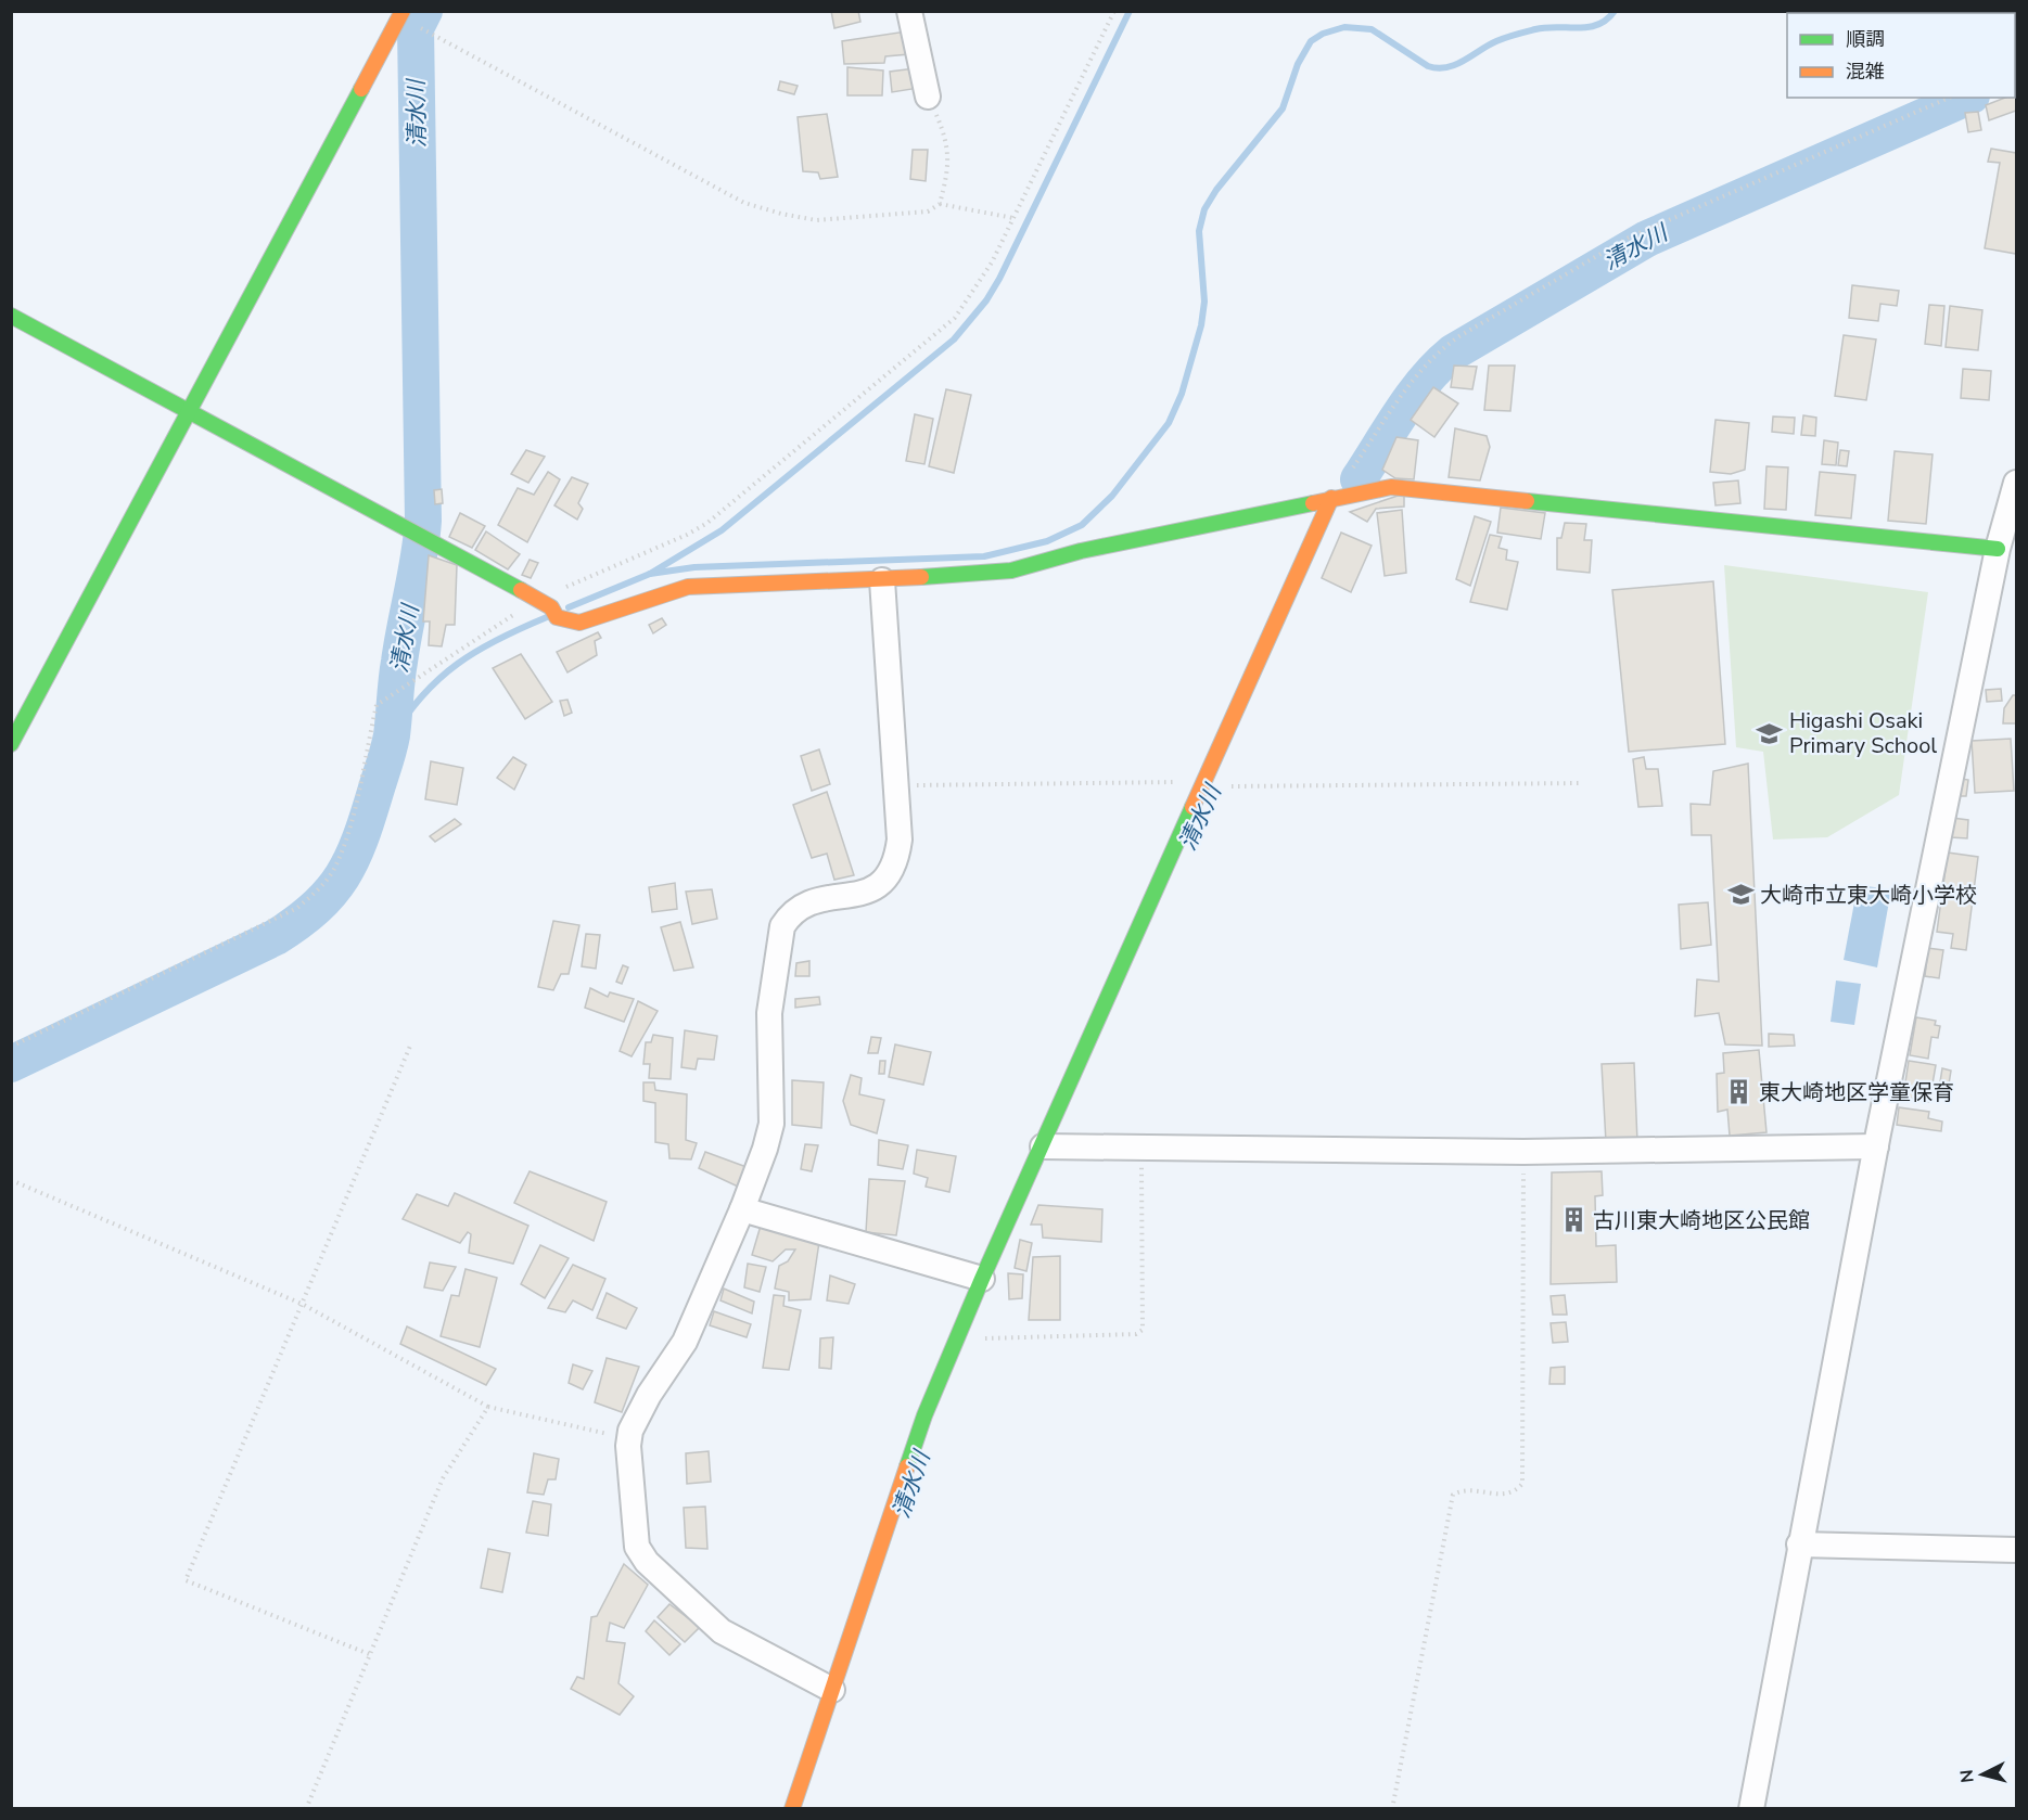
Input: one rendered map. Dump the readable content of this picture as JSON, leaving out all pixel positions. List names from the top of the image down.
{
  "water": ["清水川"],
  "places": {
    "school or university": ["Higashi Osaki Primary School", "大崎市立東大崎小学校"],
    "building": ["東大崎地区学童保育", "古川東大崎地区公民館"]
  },
  "legend": ["順調", "混雑"],
  "north": "left"
}
